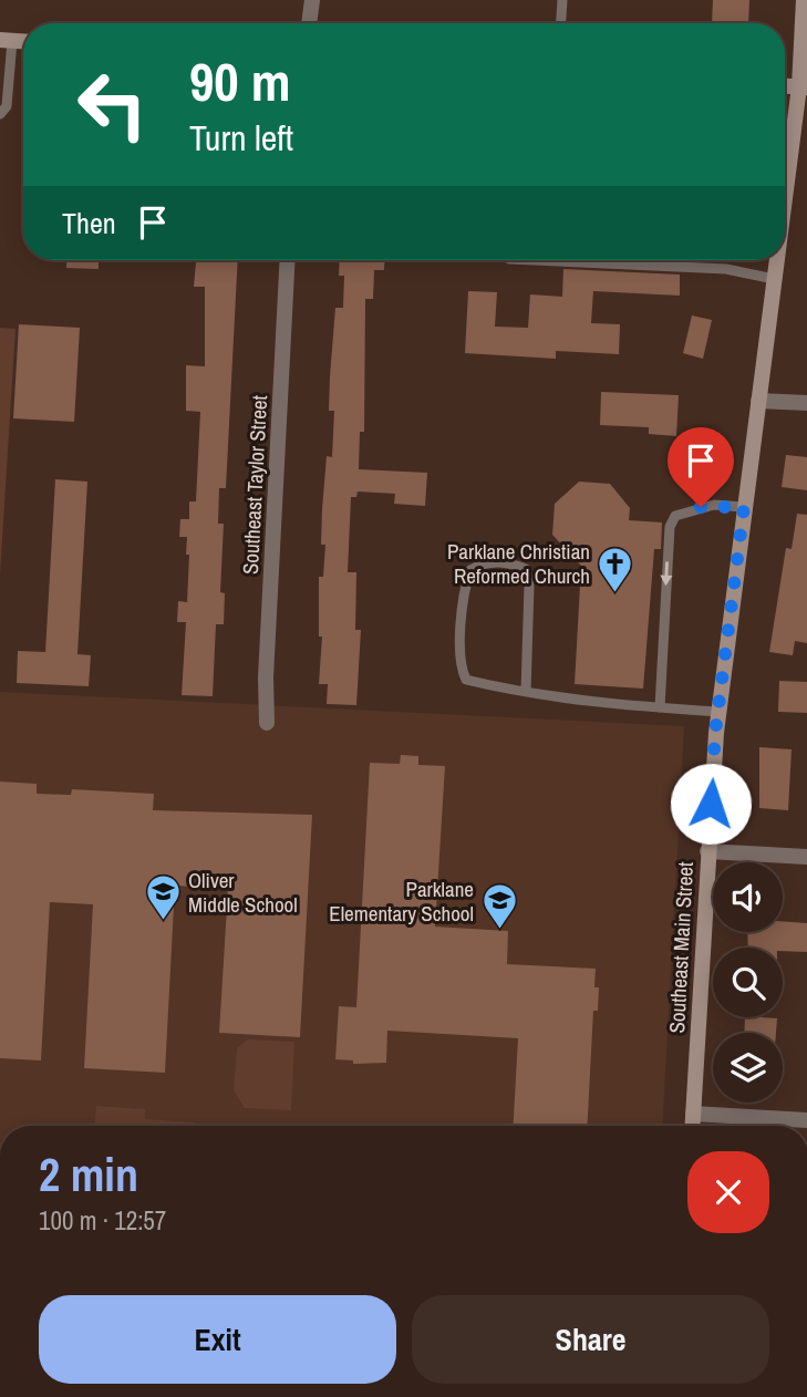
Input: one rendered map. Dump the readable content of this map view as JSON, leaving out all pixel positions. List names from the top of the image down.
{
  "streets": {
    "street": ["Southeast Taylor Street", "Southeast Main Street"]
  },
  "places": {
    "church": ["Parklane Christian Reformed Church"],
    "school or university": ["Oliver Middle School", "Parklane Elementary School"]
  },
  "page": {
    "turn": ["90 m", "Turn left"],
    "then": "Then",
    "heading": ["2 min", "100 m · 12:57"],
    "buttons": ["Exit", "Share"]
  }
}
